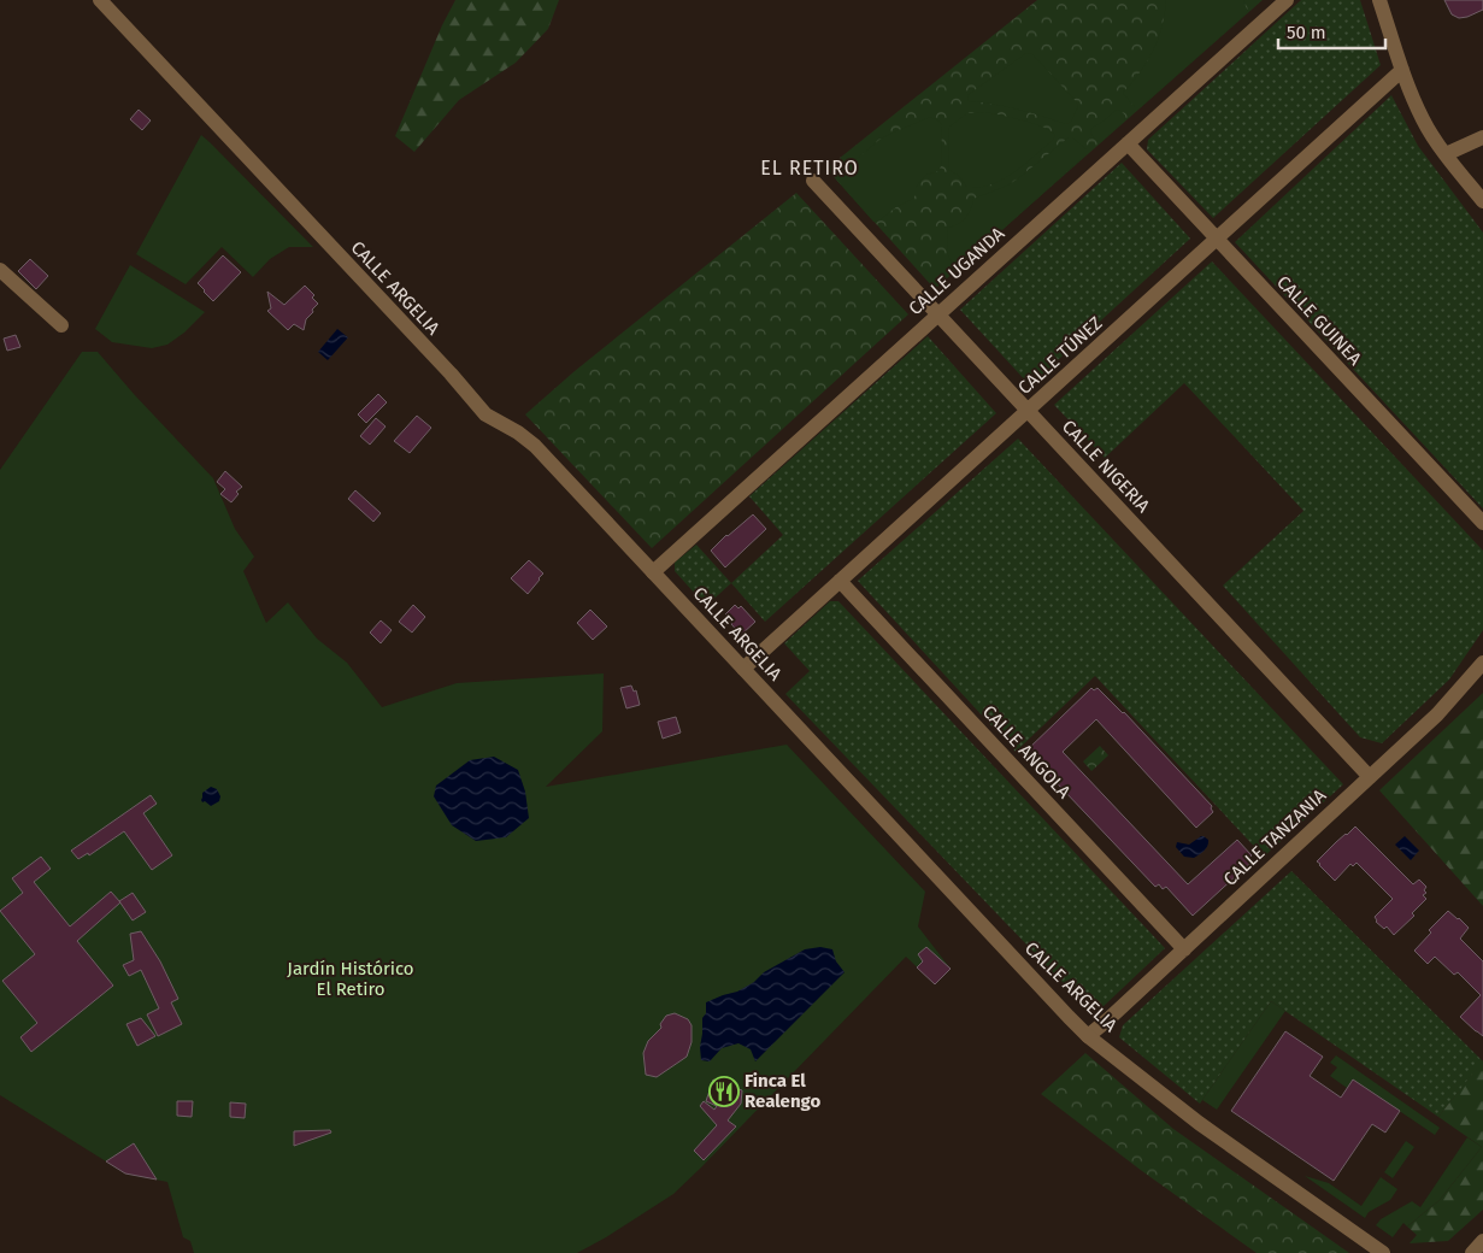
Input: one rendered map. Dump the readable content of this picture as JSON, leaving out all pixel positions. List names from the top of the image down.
{
  "streets": {
    "street": [
      "CALLE UGANDA",
      "CALLE ARGELIA",
      "CALLE GUINEA",
      "CALLE TÚNEZ",
      "CALLE NIGERIA",
      "CALLE ANGOLA",
      "CALLE TANZANIA"
    ]
  },
  "crossings": [
    ["CALLE UGANDA", "CALLE ARGELIA"],
    ["CALLE UGANDA", "CALLE GUINEA"],
    ["CALLE UGANDA", "CALLE NIGERIA"],
    ["CALLE ARGELIA", "CALLE TÚNEZ"],
    ["CALLE ARGELIA", "CALLE TANZANIA"],
    ["CALLE GUINEA", "CALLE TÚNEZ"],
    ["CALLE TÚNEZ", "CALLE NIGERIA"],
    ["CALLE TÚNEZ", "CALLE ANGOLA"],
    ["CALLE NIGERIA", "CALLE TANZANIA"],
    ["CALLE ANGOLA", "CALLE TANZANIA"]
  ],
  "districts": ["EL RETIRO"],
  "parks": ["Jardín Histórico El Retiro"],
  "places": {
    "restaurant": ["Finca El Realengo"]
  },
  "scale_bar": "50 m"
}
